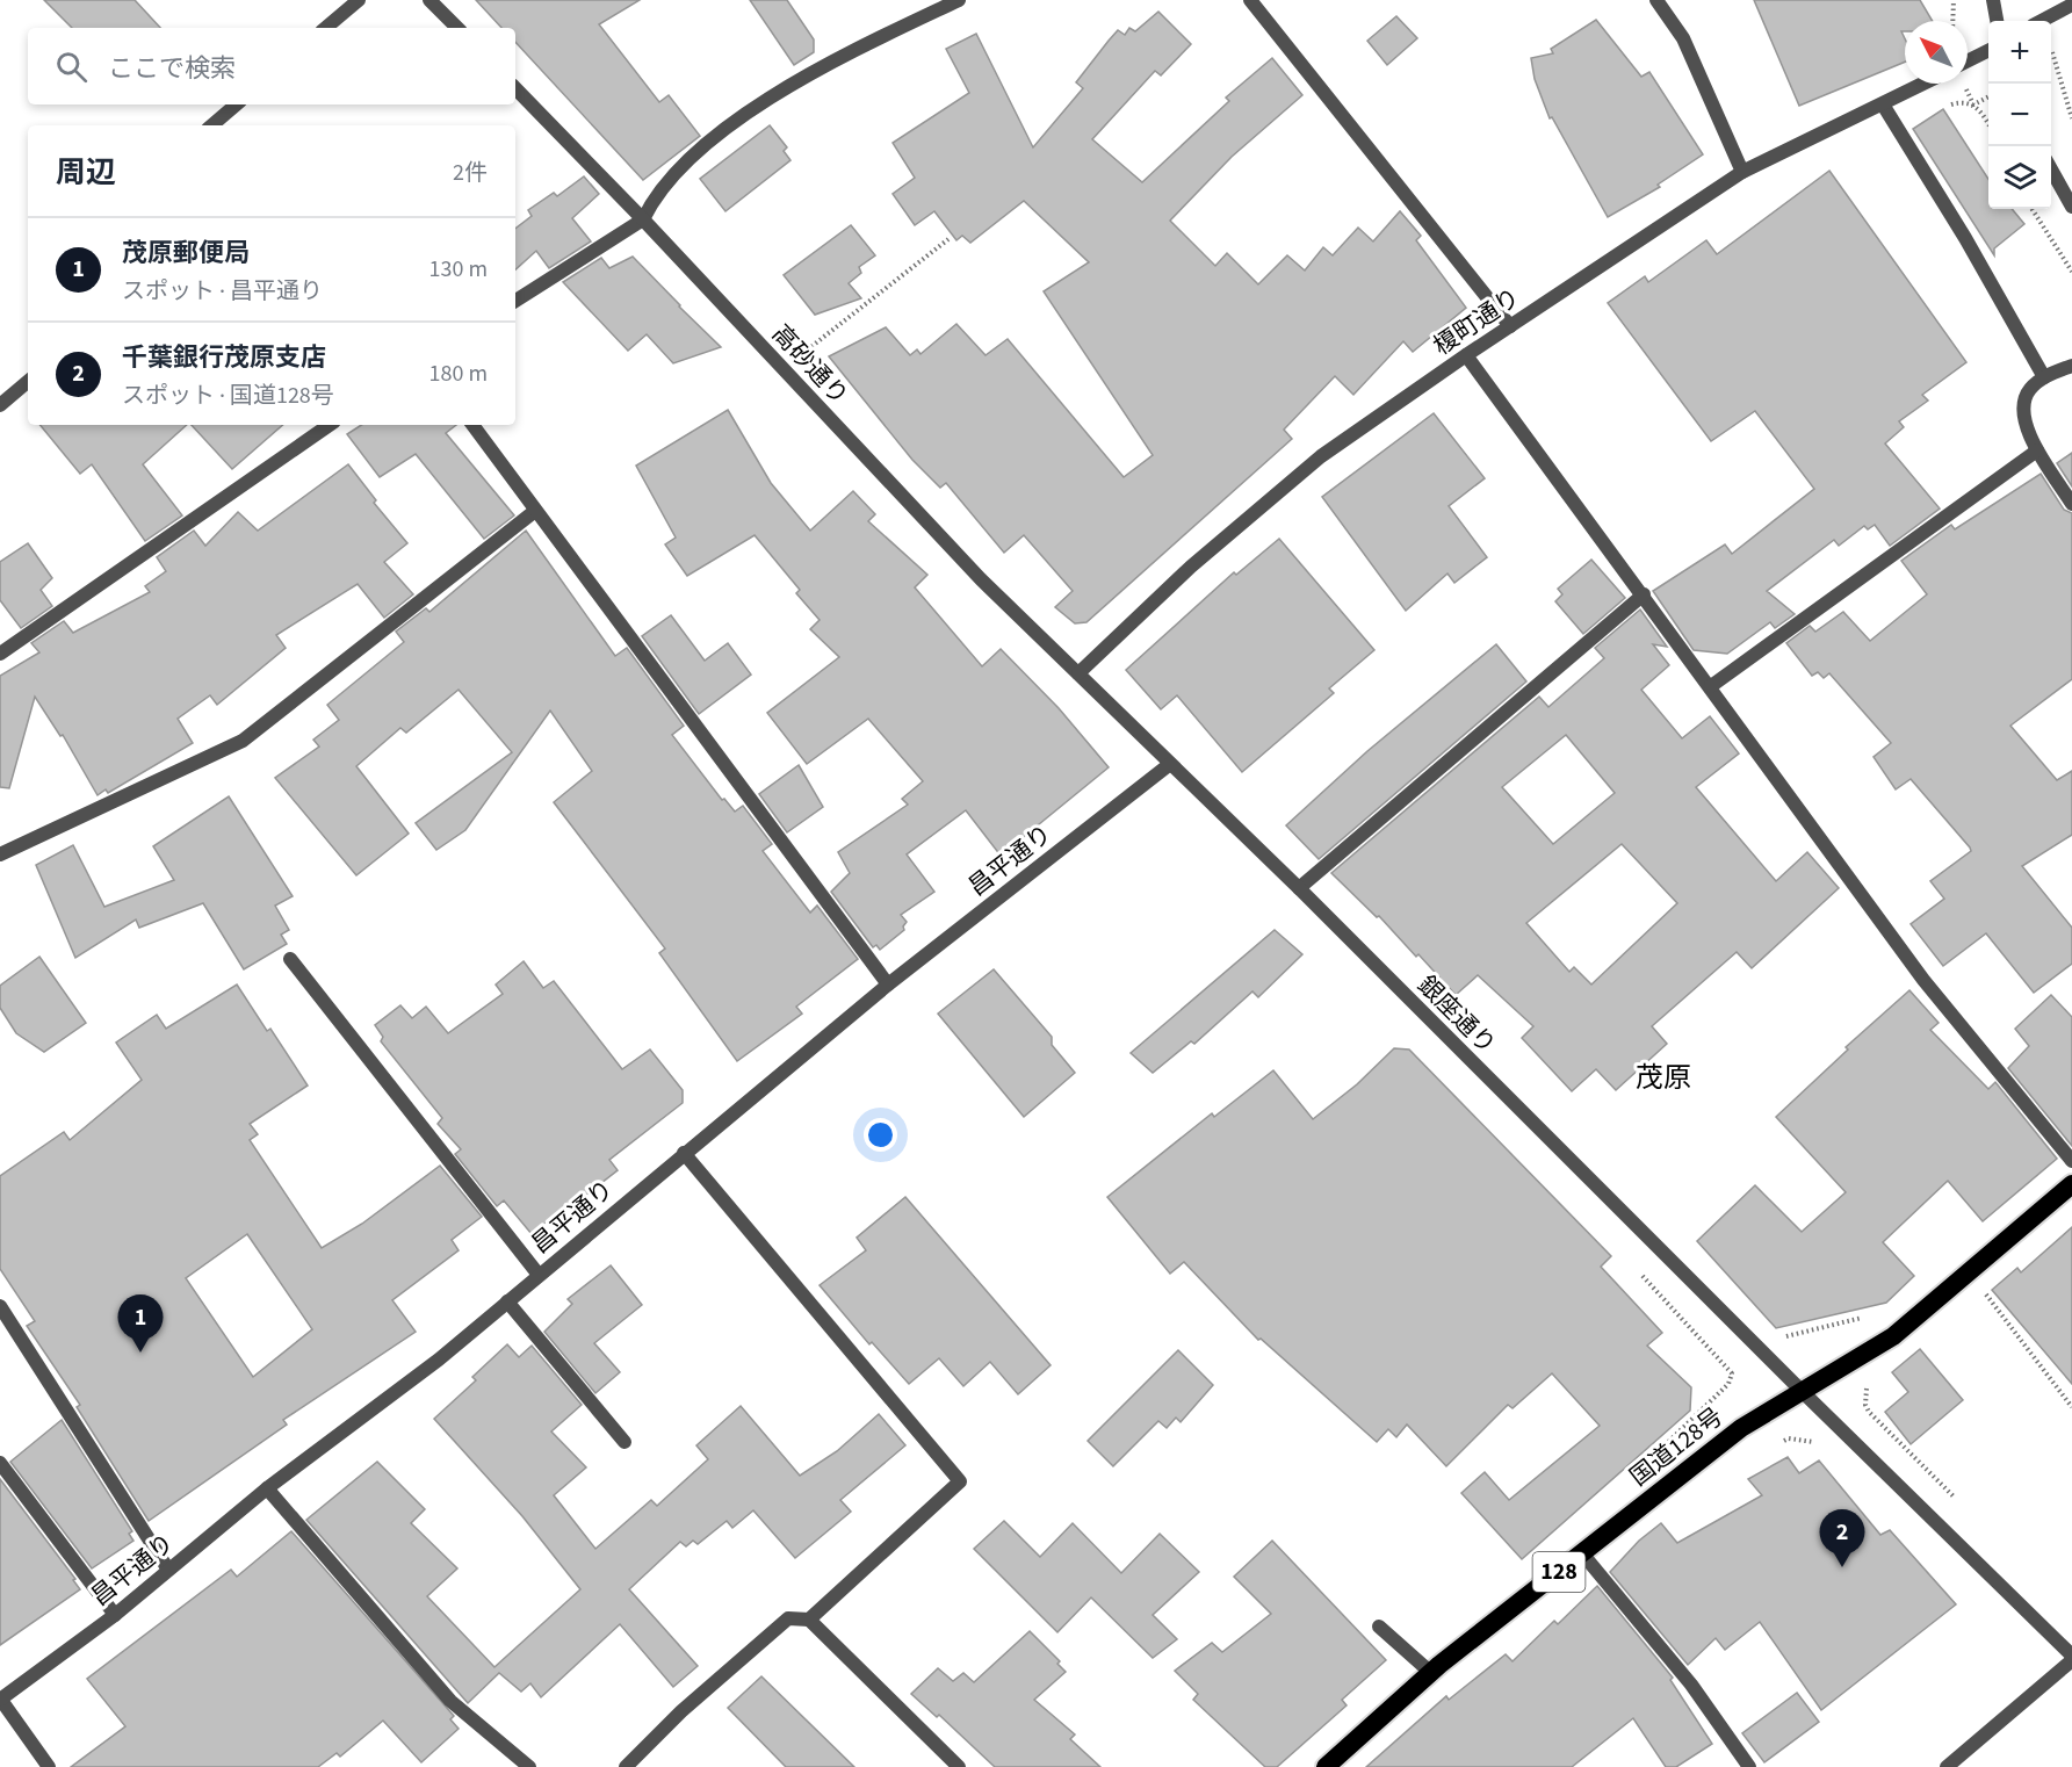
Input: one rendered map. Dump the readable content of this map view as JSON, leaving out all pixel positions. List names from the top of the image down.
{
  "streets": {
    "highway": ["国道128号", "128"],
    "street": [
      "榎町通り",
      "高砂通り",
      "昌平通り",
      "銀座通り"
    ]
  },
  "crossings": [
    ["榎町通り", "高砂通り"],
    ["榎町通り", "銀座通り"],
    ["高砂通り", "銀座通り"],
    ["昌平通り", "銀座通り"],
    ["銀座通り", "国道128号"]
  ],
  "districts": ["茂原"],
  "north": "top left",
  "page": {
    "map_buttons": ["+", "−"],
    "search": "ここで検索",
    "heading": ["周辺", "2件"],
    "list": [
      {
        "mark": "1",
        "name": "茂原郵便局",
        "note": "スポット · 昌平通り",
        "value": "130 m"
      },
      {
        "mark": "2",
        "name": "千葉銀行茂原支店",
        "note": "スポット · 国道128号",
        "value": "180 m"
      }
    ],
    "pins": ["1", "2"]
  }
}
